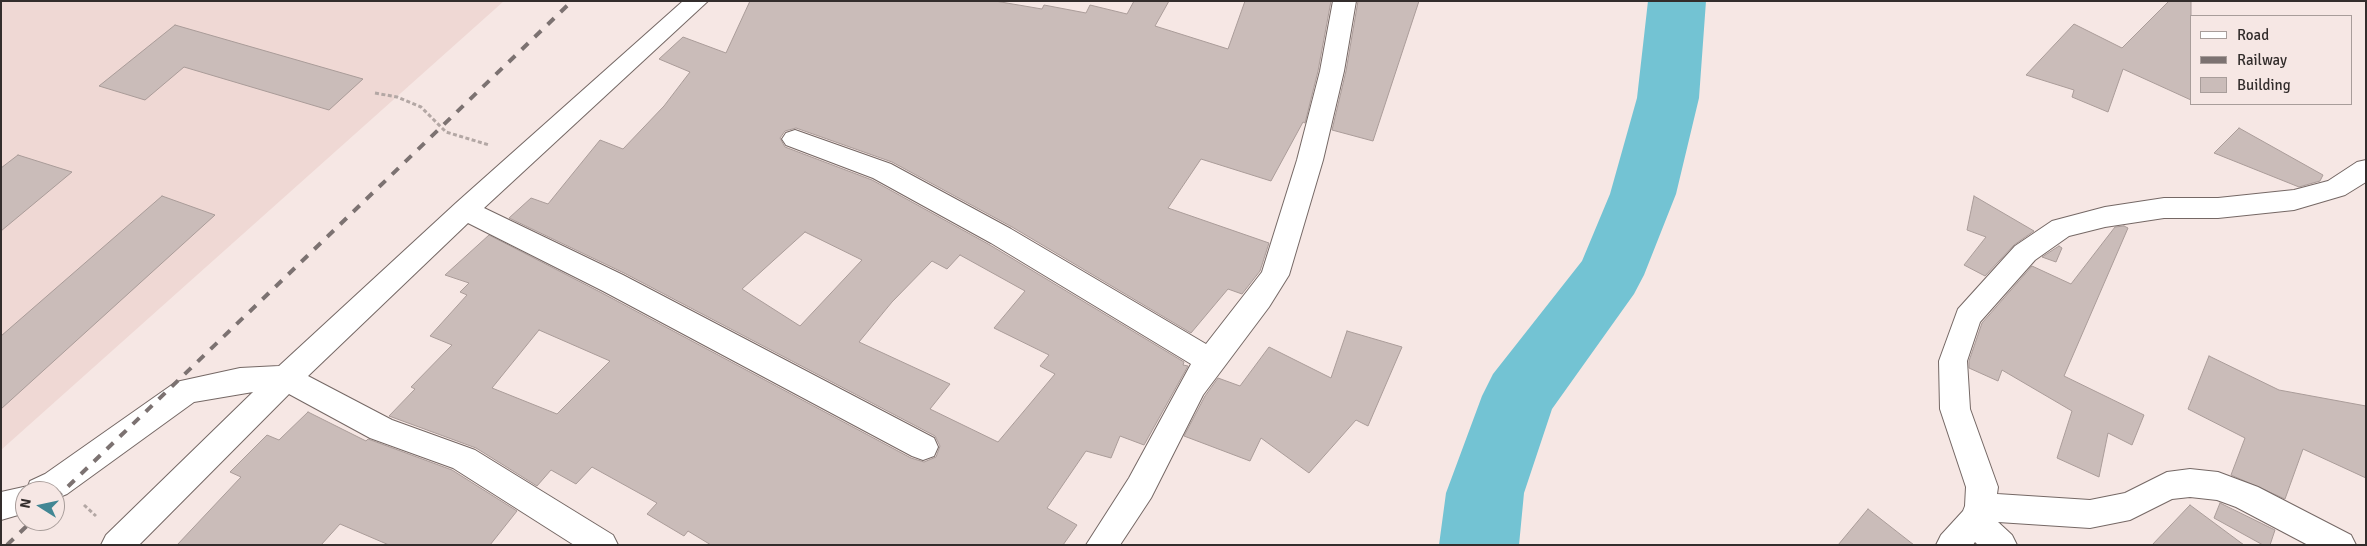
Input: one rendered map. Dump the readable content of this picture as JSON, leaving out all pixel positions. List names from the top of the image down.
{
  "legend": ["Road", "Railway", "Building"],
  "north": "left"
}
